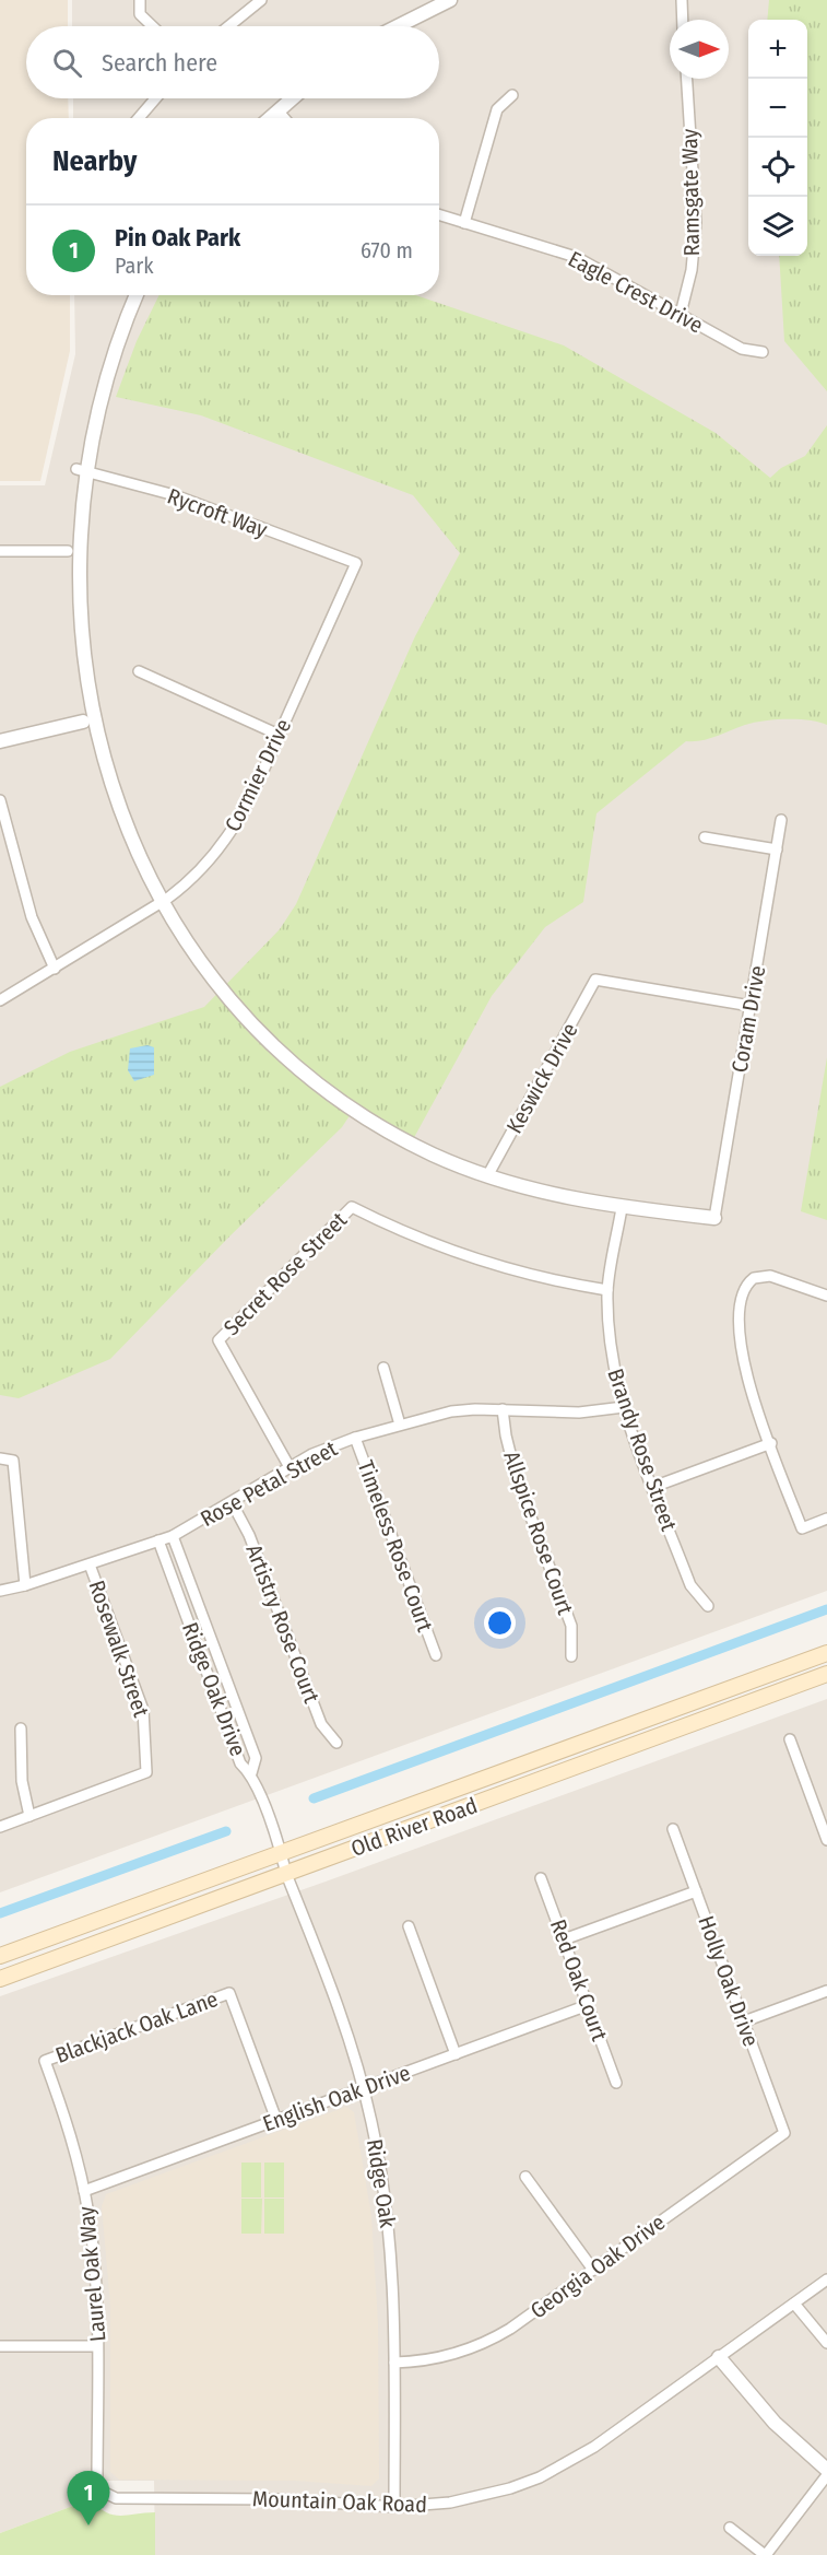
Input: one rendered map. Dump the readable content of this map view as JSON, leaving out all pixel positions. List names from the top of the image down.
{
  "streets": {
    "main road": ["Old River Road"],
    "street": [
      "Ramsgate Way",
      "Eagle Crest Drive",
      "Rycroft Way",
      "Cormier Drive",
      "Coram Drive",
      "Keswick Drive",
      "Secret Rose Street",
      "Brandy Rose Street",
      "Rose Petal Street",
      "Allspice Rose Court",
      "Timeless Rose Court",
      "Artistry Rose Court",
      "Rosewalk Street",
      "Ridge Oak Drive",
      "Red Oak Court",
      "Holly Oak Drive",
      "Blackjack Oak Lane",
      "English Oak Drive",
      "Ridge Oak",
      "Georgia Oak Drive",
      "Laurel Oak Way",
      "Mountain Oak Road"
    ]
  },
  "crossings": [
    ["Ramsgate Way", "Eagle Crest Drive"],
    ["Rycroft Way", "Cormier Drive"],
    ["Coram Drive", "Keswick Drive"],
    ["Secret Rose Street", "Brandy Rose Street"],
    ["Secret Rose Street", "Rose Petal Street"],
    ["Brandy Rose Street", "Rose Petal Street"],
    ["Rose Petal Street", "Allspice Rose Court"],
    ["Rose Petal Street", "Timeless Rose Court"],
    ["Rose Petal Street", "Artistry Rose Court"],
    ["Rose Petal Street", "Rosewalk Street"],
    ["Rose Petal Street", "Ridge Oak Drive"],
    ["Ridge Oak Drive", "Old River Road"],
    ["Ridge Oak Drive", "Ridge Oak"],
    ["Old River Road", "Ridge Oak"],
    ["Red Oak Court", "English Oak Drive"],
    ["Holly Oak Drive", "Georgia Oak Drive"],
    ["Blackjack Oak Lane", "English Oak Drive"],
    ["Blackjack Oak Lane", "Laurel Oak Way"],
    ["English Oak Drive", "Ridge Oak"],
    ["English Oak Drive", "Laurel Oak Way"],
    ["Ridge Oak", "Georgia Oak Drive"],
    ["Ridge Oak", "Mountain Oak Road"],
    ["Laurel Oak Way", "Mountain Oak Road"]
  ],
  "north": "right",
  "page": {
    "map_buttons": ["+", "−"],
    "search": "Search here",
    "heading": "Nearby",
    "list": [
      {
        "mark": "1",
        "name": "Pin Oak Park",
        "note": "Park",
        "value": "670 m"
      }
    ],
    "pins": "1"
  }
}
